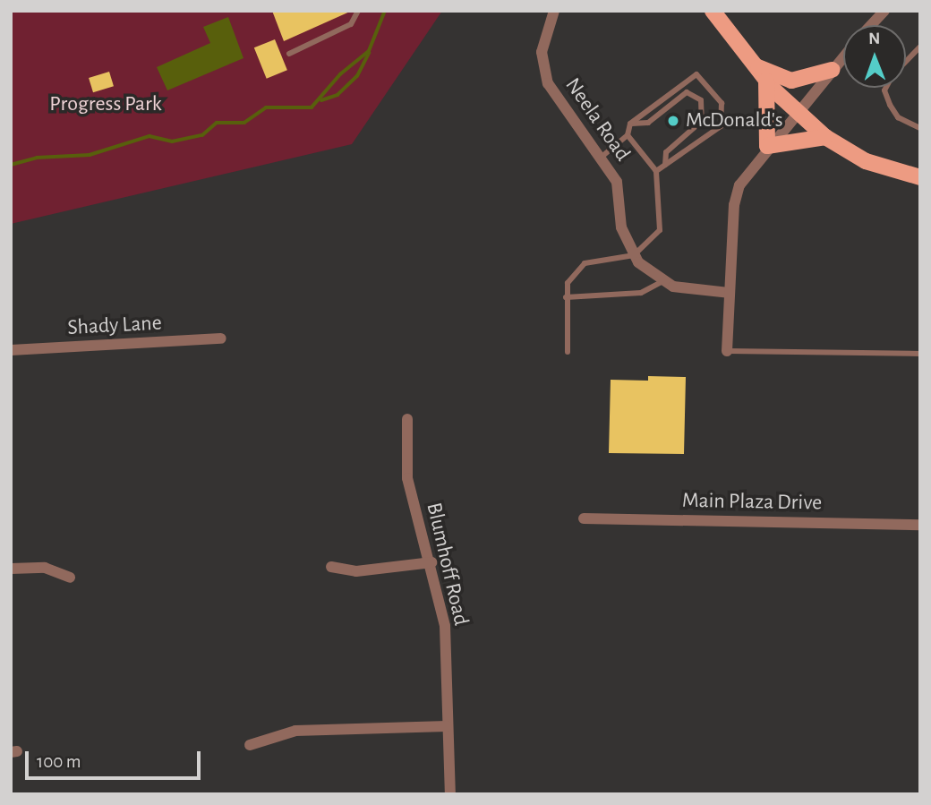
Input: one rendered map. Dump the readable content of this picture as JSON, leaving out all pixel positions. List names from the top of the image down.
{
  "streets": {
    "street": [
      "Neela Road",
      "Shady Lane",
      "Main Plaza Drive",
      "Blumhoff Road"
    ]
  },
  "parks": ["Progress Park"],
  "places": ["McDonald's"],
  "scale_bar": "100 m",
  "north": "top"
}
